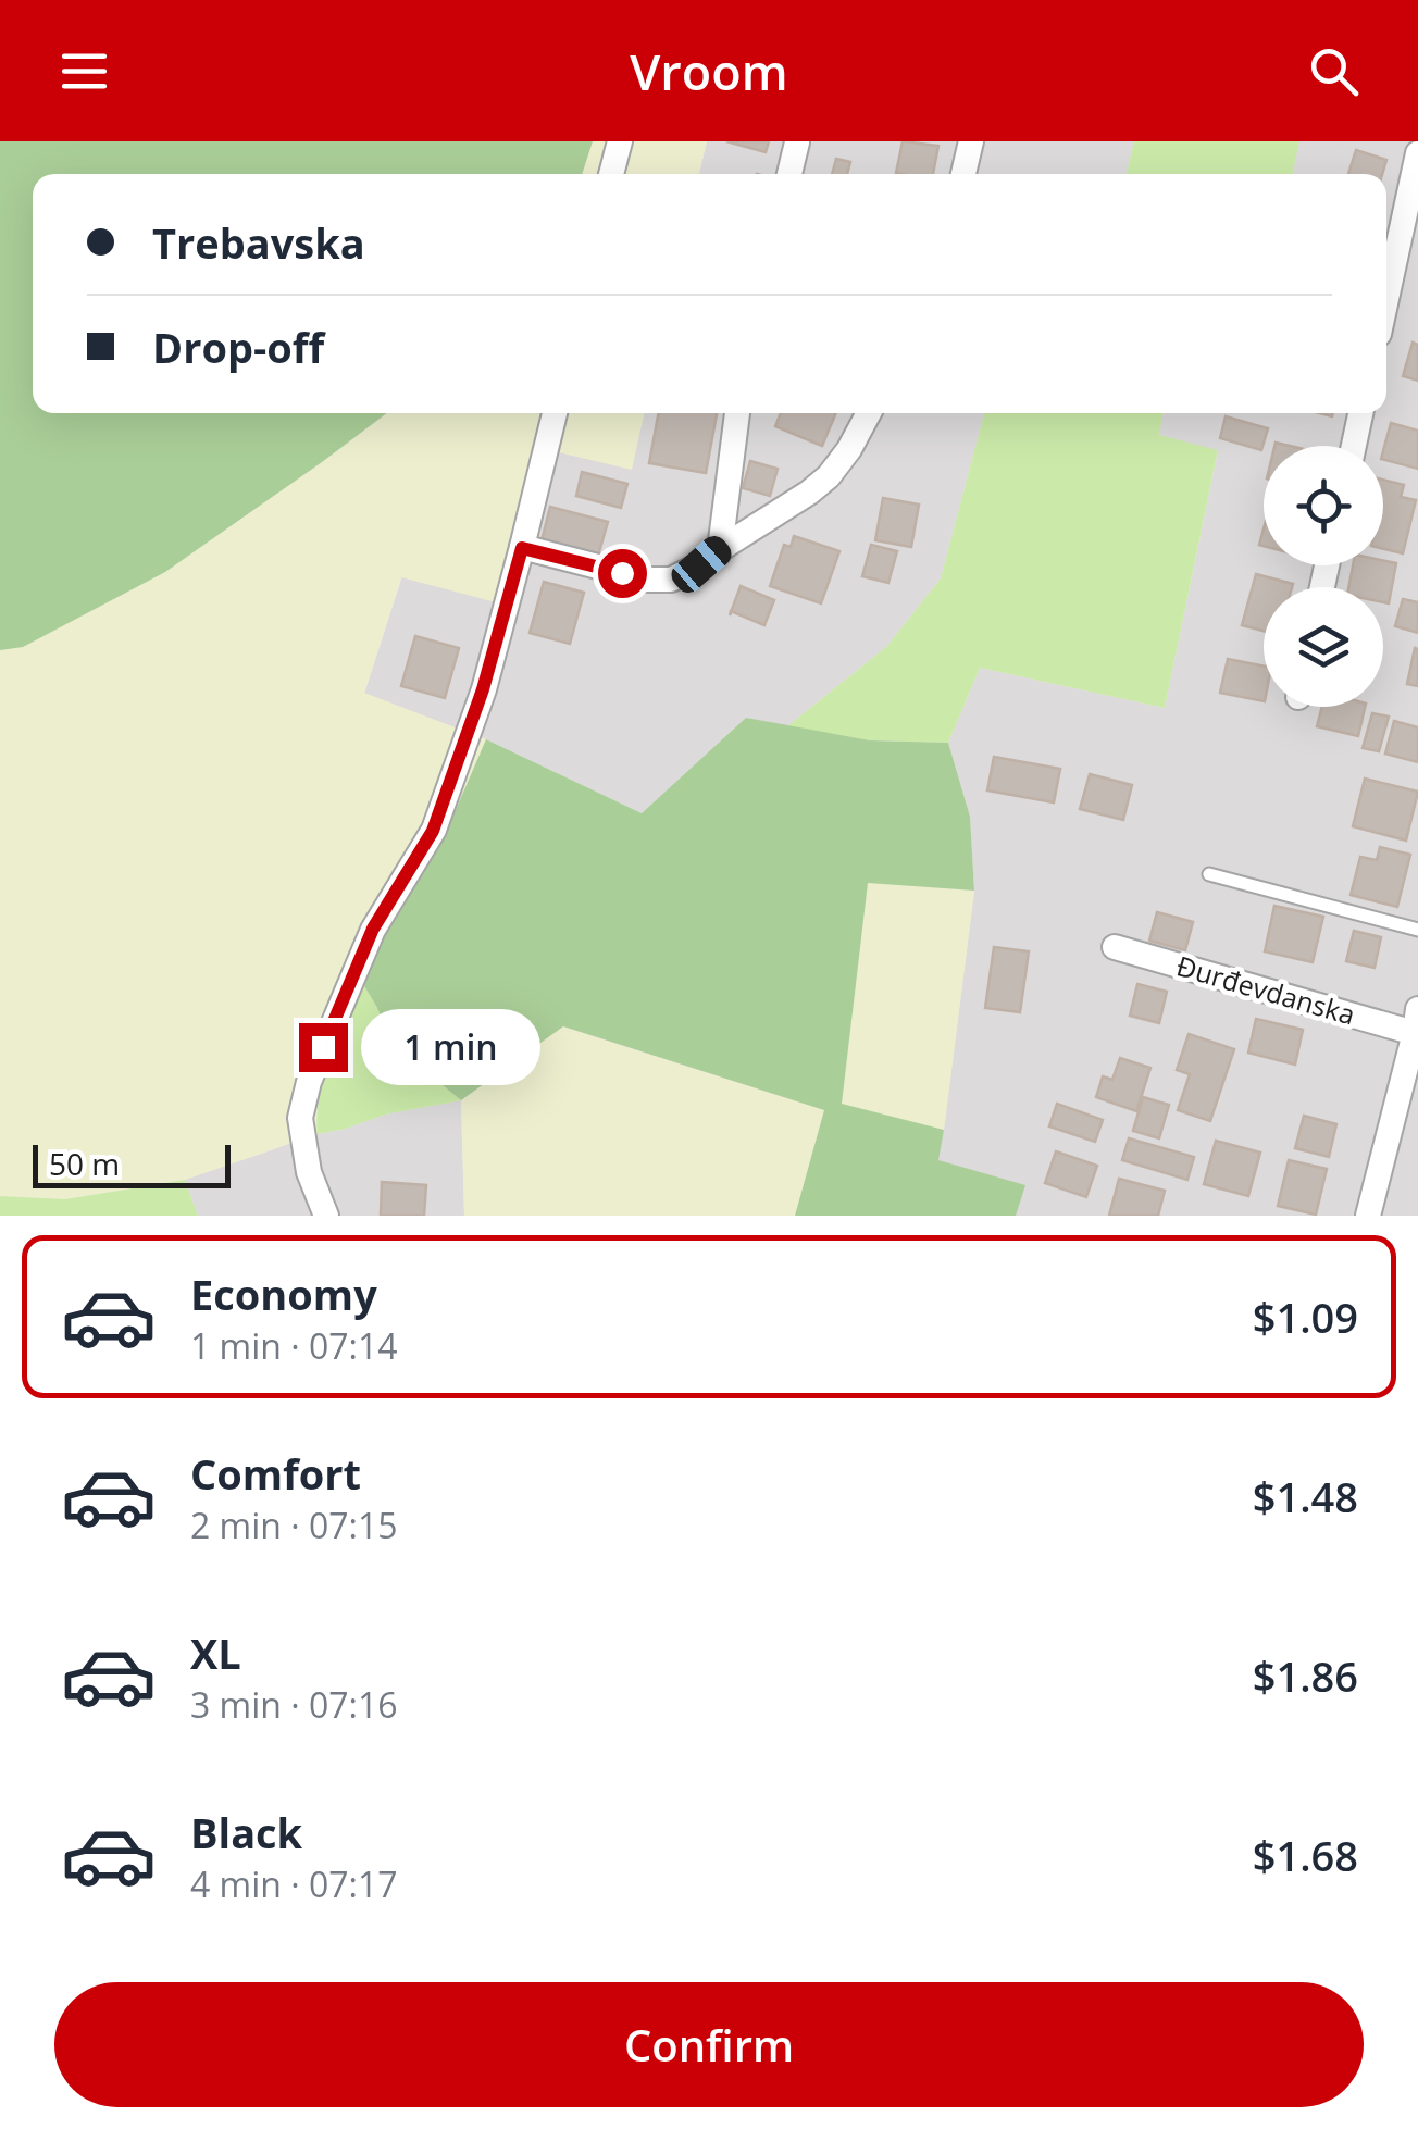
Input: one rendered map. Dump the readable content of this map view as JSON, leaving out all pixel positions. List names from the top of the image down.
{
  "streets": {
    "street": ["Đurđevdanska"]
  },
  "scale_bar": "50 m",
  "page": {
    "header": "Vroom",
    "banner": ["Trebavska", "Drop-off"],
    "bubble": "1 min",
    "scale": "50 m",
    "list": [
      {
        "name": "Economy",
        "note": "1 min · 07:14",
        "value": "$1.09"
      },
      {
        "name": "Comfort",
        "note": "2 min · 07:15",
        "value": "$1.48"
      },
      {
        "name": "XL",
        "note": "3 min · 07:16",
        "value": "$1.86"
      },
      {
        "name": "Black",
        "note": "4 min · 07:17",
        "value": "$1.68"
      }
    ],
    "buttons": "Confirm"
  }
}
